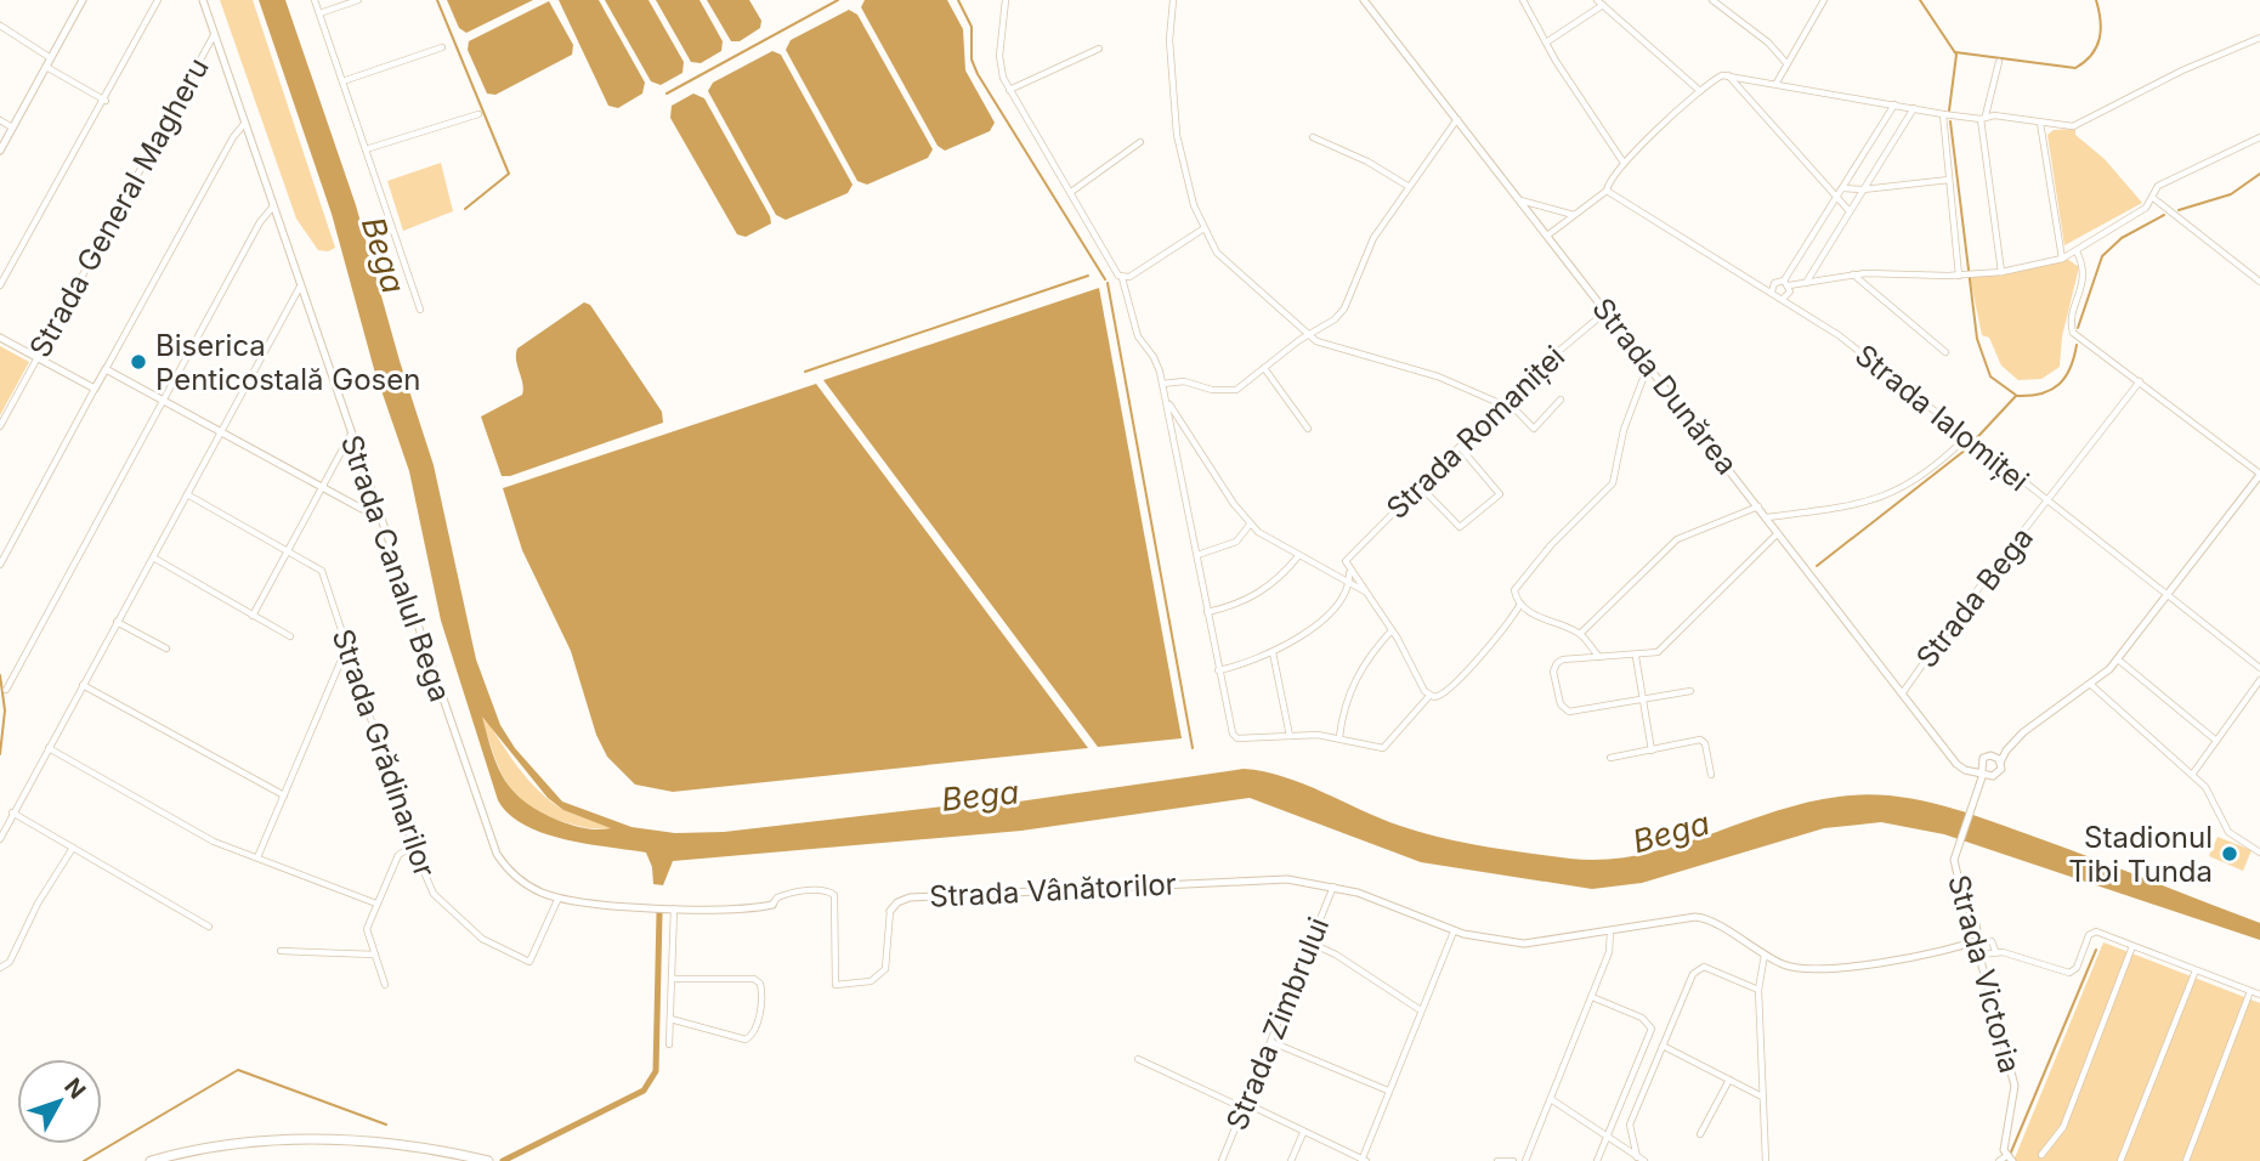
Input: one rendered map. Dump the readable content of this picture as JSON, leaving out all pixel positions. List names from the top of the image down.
{
  "streets": {
    "street": [
      "Strada General Magheru",
      "Strada Dunărea",
      "Strada Ialomiței",
      "Strada Romaniței",
      "Strada Canalul Bega",
      "Strada Bega",
      "Strada Grădinarilor",
      "Strada Vânătorilor",
      "Strada Victoria",
      "Strada Zimbrului"
    ]
  },
  "crossings": [
    ["Strada General Magheru", "Strada Canalul Bega"],
    ["Strada Dunărea", "Strada Romaniței"],
    ["Strada Dunărea", "Strada Bega"],
    ["Strada Dunărea", "Strada Victoria"],
    ["Strada Ialomiței", "Strada Bega"],
    ["Strada Canalul Bega", "Strada Grădinarilor"],
    ["Strada Canalul Bega", "Strada Vânătorilor"],
    ["Strada Vânătorilor", "Strada Victoria"],
    ["Strada Vânătorilor", "Strada Zimbrului"]
  ],
  "water": ["Bega"],
  "places": ["Biserica Penticostală Gosen", "Stadionul Tibi Tunda"],
  "north": "top right"
}
